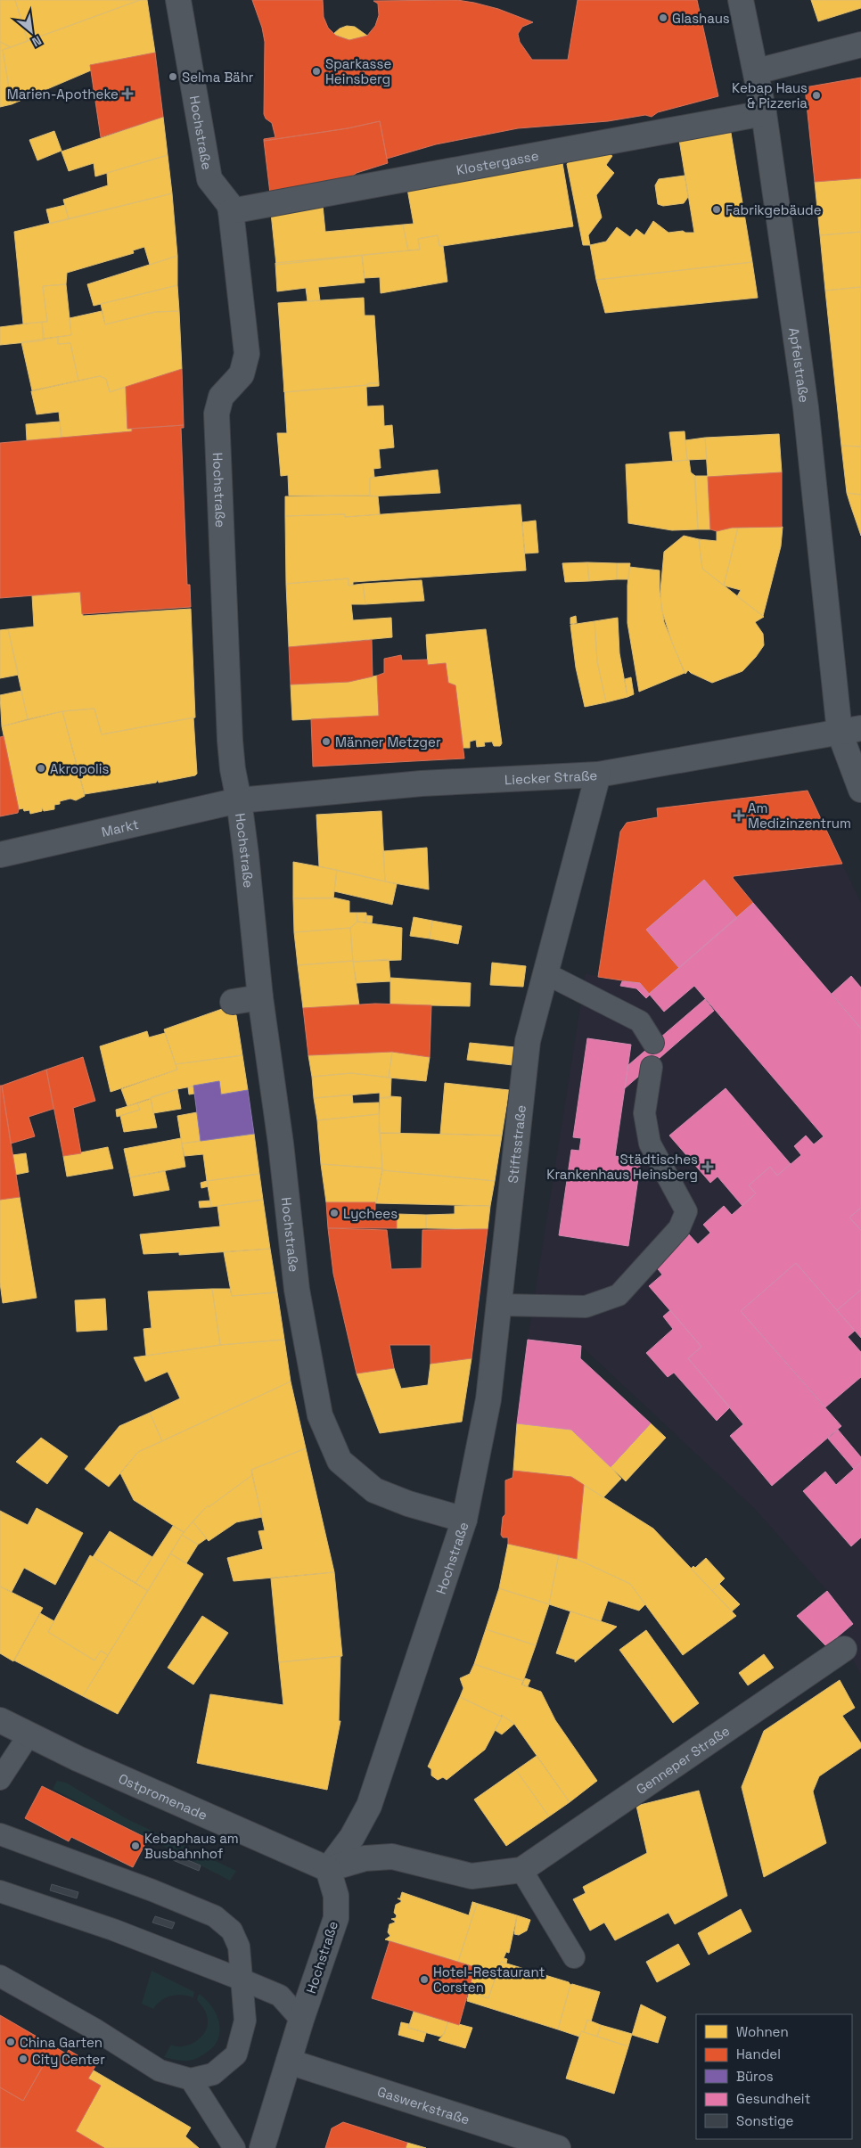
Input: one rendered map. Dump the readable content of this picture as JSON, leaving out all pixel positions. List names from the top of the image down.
{
  "streets": {
    "street": [
      "Hochstraße",
      "Klostergasse",
      "Apfelstraße",
      "Liecker Straße",
      "Markt",
      "Stiftsstraße",
      "Genneper Straße",
      "Ostpromenade",
      "Gaswerkstraße"
    ]
  },
  "crossings": [
    ["Hochstraße", "Klostergasse"],
    ["Hochstraße", "Liecker Straße"],
    ["Hochstraße", "Markt"],
    ["Hochstraße", "Stiftsstraße"],
    ["Hochstraße", "Genneper Straße"],
    ["Hochstraße", "Ostpromenade"],
    ["Hochstraße", "Gaswerkstraße"],
    ["Klostergasse", "Apfelstraße"],
    ["Apfelstraße", "Liecker Straße"],
    ["Liecker Straße", "Markt"],
    ["Liecker Straße", "Stiftsstraße"],
    ["Genneper Straße", "Ostpromenade"]
  ],
  "places": {
    "other": [
      "Glashaus",
      "Sparkasse Heinsberg",
      "Selma Bähr",
      "Kebap Haus & Pizzeria",
      "Fabrikgebäude",
      "Männer Metzger",
      "Akropolis",
      "Lychees",
      "Kebaphaus am Busbahnhof",
      "Hotel-Restaurant Corsten",
      "China Garten",
      "City Center"
    ],
    "health": ["Marien-Apotheke", "Am Medizinzentrum", "Städtisches Krankenhaus Heinsberg"]
  },
  "legend": [
    "Wohnen",
    "Handel",
    "Büros",
    "Gesundheit",
    "Sonstige"
  ],
  "north": "bottom right"
}
